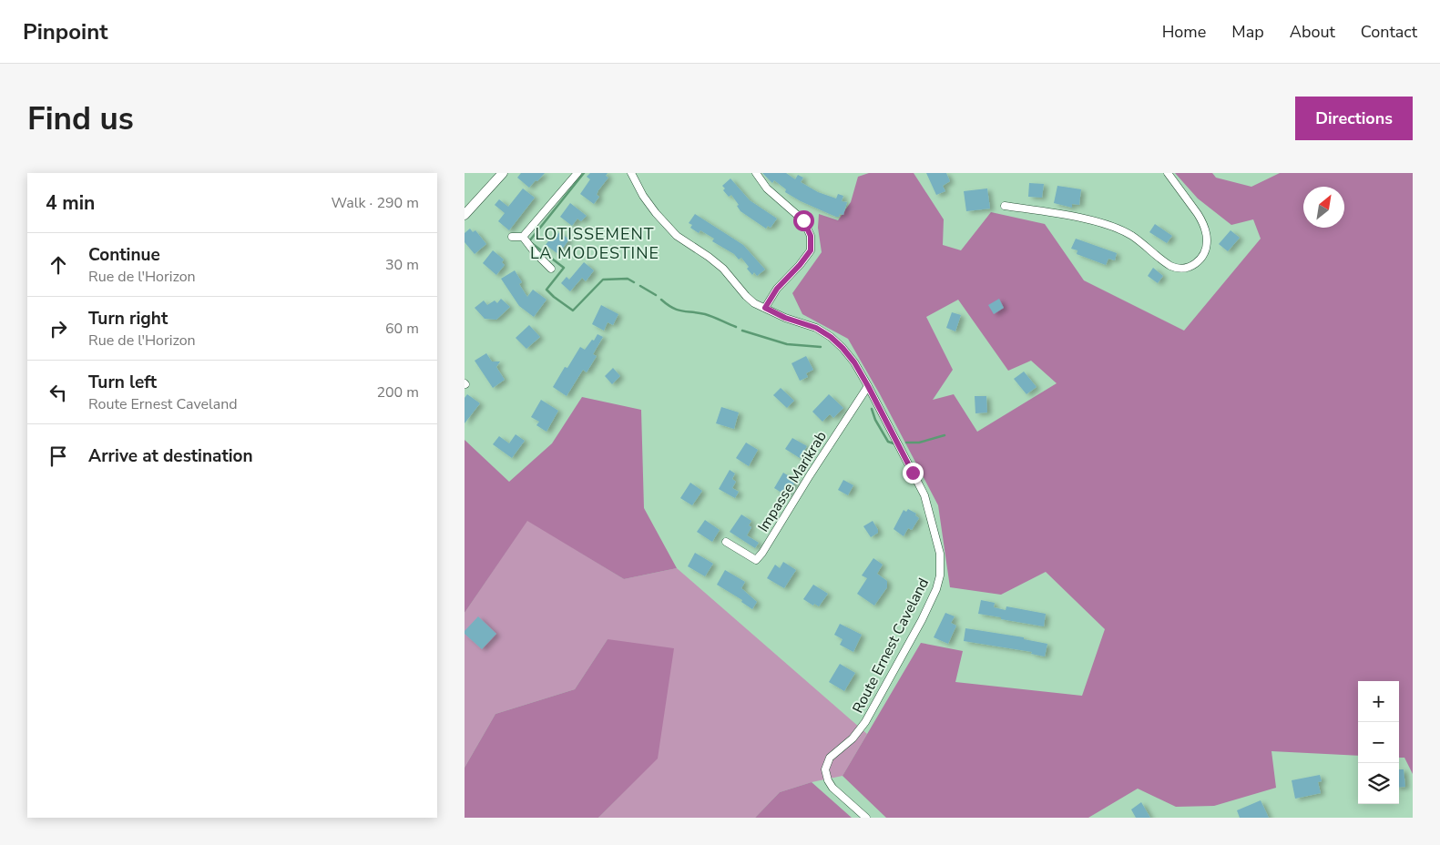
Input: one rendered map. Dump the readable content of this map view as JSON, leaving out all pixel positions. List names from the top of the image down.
{
  "streets": {
    "street": ["Impasse Marikrab", "Route Ernest Caveland"]
  },
  "crossings": [
    ["Impasse Marikrab", "Route Ernest Caveland"]
  ],
  "districts": ["LOTISSEMENT LA MODESTINE"],
  "north": "top right",
  "page": {
    "header": "Pinpoint",
    "nav": [
      "Home",
      "Map",
      "About",
      "Contact"
    ],
    "buttons": "Directions",
    "title": "Find us",
    "heading": ["4 min", "Walk · 290 m"],
    "list": [
      ["Continue", "Rue de l'Horizon", "30 m"],
      ["Turn right", "Rue de l'Horizon", "60 m"],
      ["Turn left", "Route Ernest Caveland", "200 m"],
      "Arrive at destination"
    ],
    "map_buttons": ["+", "−"]
  }
}
